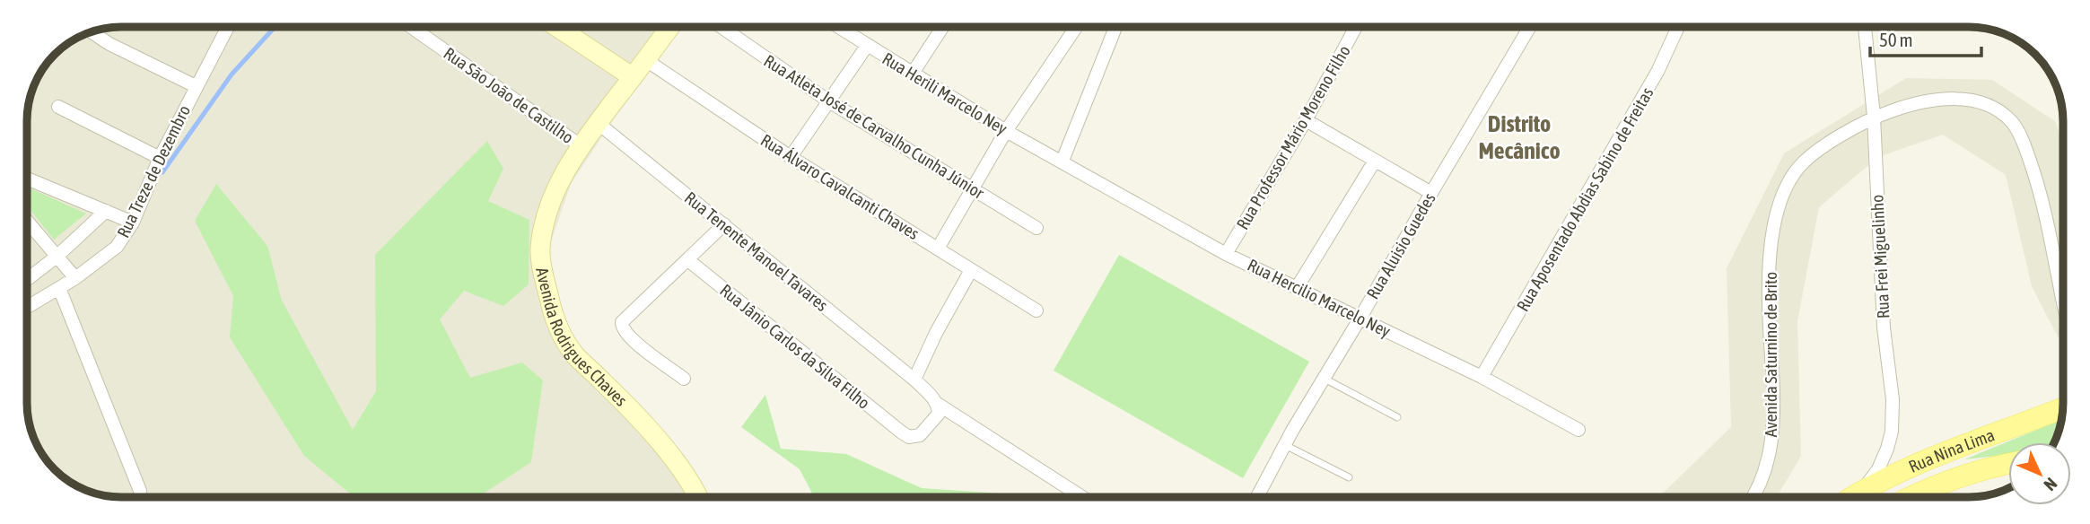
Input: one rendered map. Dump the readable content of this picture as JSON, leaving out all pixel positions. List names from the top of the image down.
{
  "streets": {
    "main road": ["Rua Nina Lima"],
    "street": [
      "Rua Herili Marcelo Ney",
      "Rua São João de Castilho",
      "Rua Atleta José de Carvalho Cunha Júnior",
      "Rua Professor Mário Moreno Filho",
      "Rua Treze de Dezembro",
      "Rua Álvaro Cavalcanti Chaves",
      "Rua Aposentado Abdias Sabino de Freitas",
      "Rua Aluisio Guedes",
      "Rua Tenente Manoel Tavares",
      "Rua Frei Miguelinho",
      "Rua Hercilio Marcelo Ney",
      "Avenida Rodrigues Chaves",
      "Rua Jânio Carlos da Silva Filho",
      "Avenida Saturnino de Brito"
    ]
  },
  "crossings": [
    ["Rua Herili Marcelo Ney", "Rua Hercilio Marcelo Ney"],
    ["Rua São João de Castilho", "Avenida Rodrigues Chaves"],
    ["Rua Professor Mário Moreno Filho", "Rua Hercilio Marcelo Ney"],
    ["Rua Álvaro Cavalcanti Chaves", "Avenida Rodrigues Chaves"],
    ["Rua Aposentado Abdias Sabino de Freitas", "Rua Hercilio Marcelo Ney"],
    ["Rua Aluisio Guedes", "Rua Hercilio Marcelo Ney"],
    ["Rua Tenente Manoel Tavares", "Avenida Rodrigues Chaves"],
    ["Rua Tenente Manoel Tavares", "Rua Jânio Carlos da Silva Filho"],
    ["Rua Frei Miguelinho", "Avenida Saturnino de Brito"],
    ["Rua Frei Miguelinho", "Rua Nina Lima"]
  ],
  "districts": ["Distrito Mecânico"],
  "scale_bar": "50 m",
  "north": "bottom right"
}
